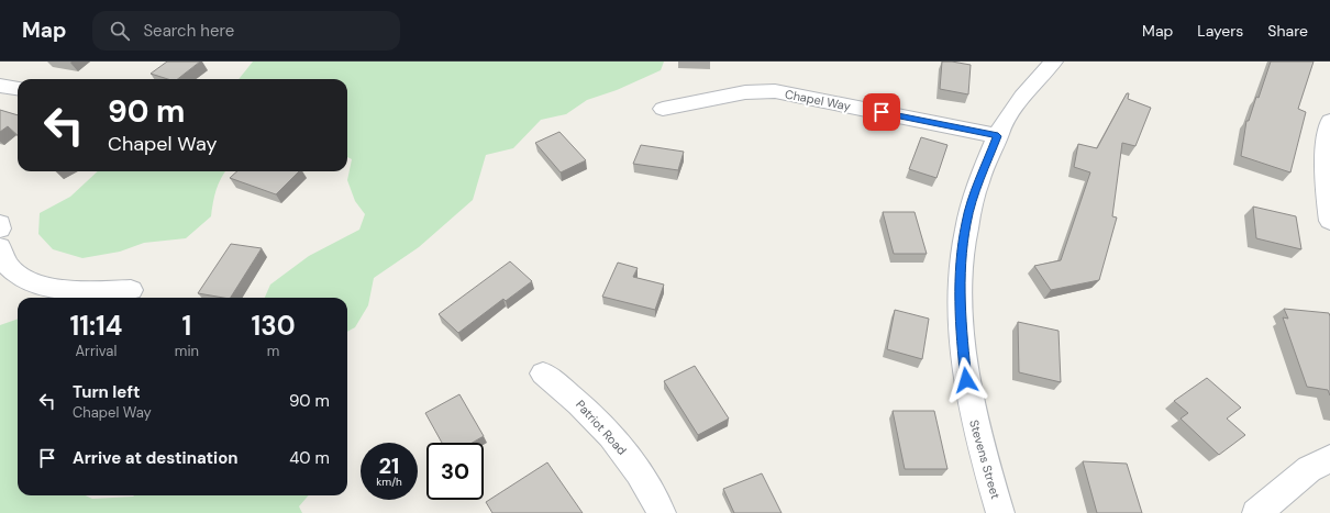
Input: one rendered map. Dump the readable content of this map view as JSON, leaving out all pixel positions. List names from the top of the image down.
{
  "streets": {
    "street": ["Chapel Way", "Patriot Road", "Stevens Street"]
  },
  "crossings": [
    ["Chapel Way", "Stevens Street"]
  ],
  "page": {
    "header": "Map",
    "search": "Search here",
    "nav": ["Map", "Layers", "Share"],
    "turn": ["90 m", "Chapel Way"],
    "eta": [
      "11:14",
      "Arrival",
      "1",
      "min",
      "130",
      "m"
    ],
    "list": [
      {
        "name": "Turn left",
        "note": "Chapel Way",
        "value": "90 m"
      },
      {
        "name": "Arrive at destination",
        "value": "40 m"
      }
    ],
    "speed": "21 km/h",
    "limit": "30"
  }
}
